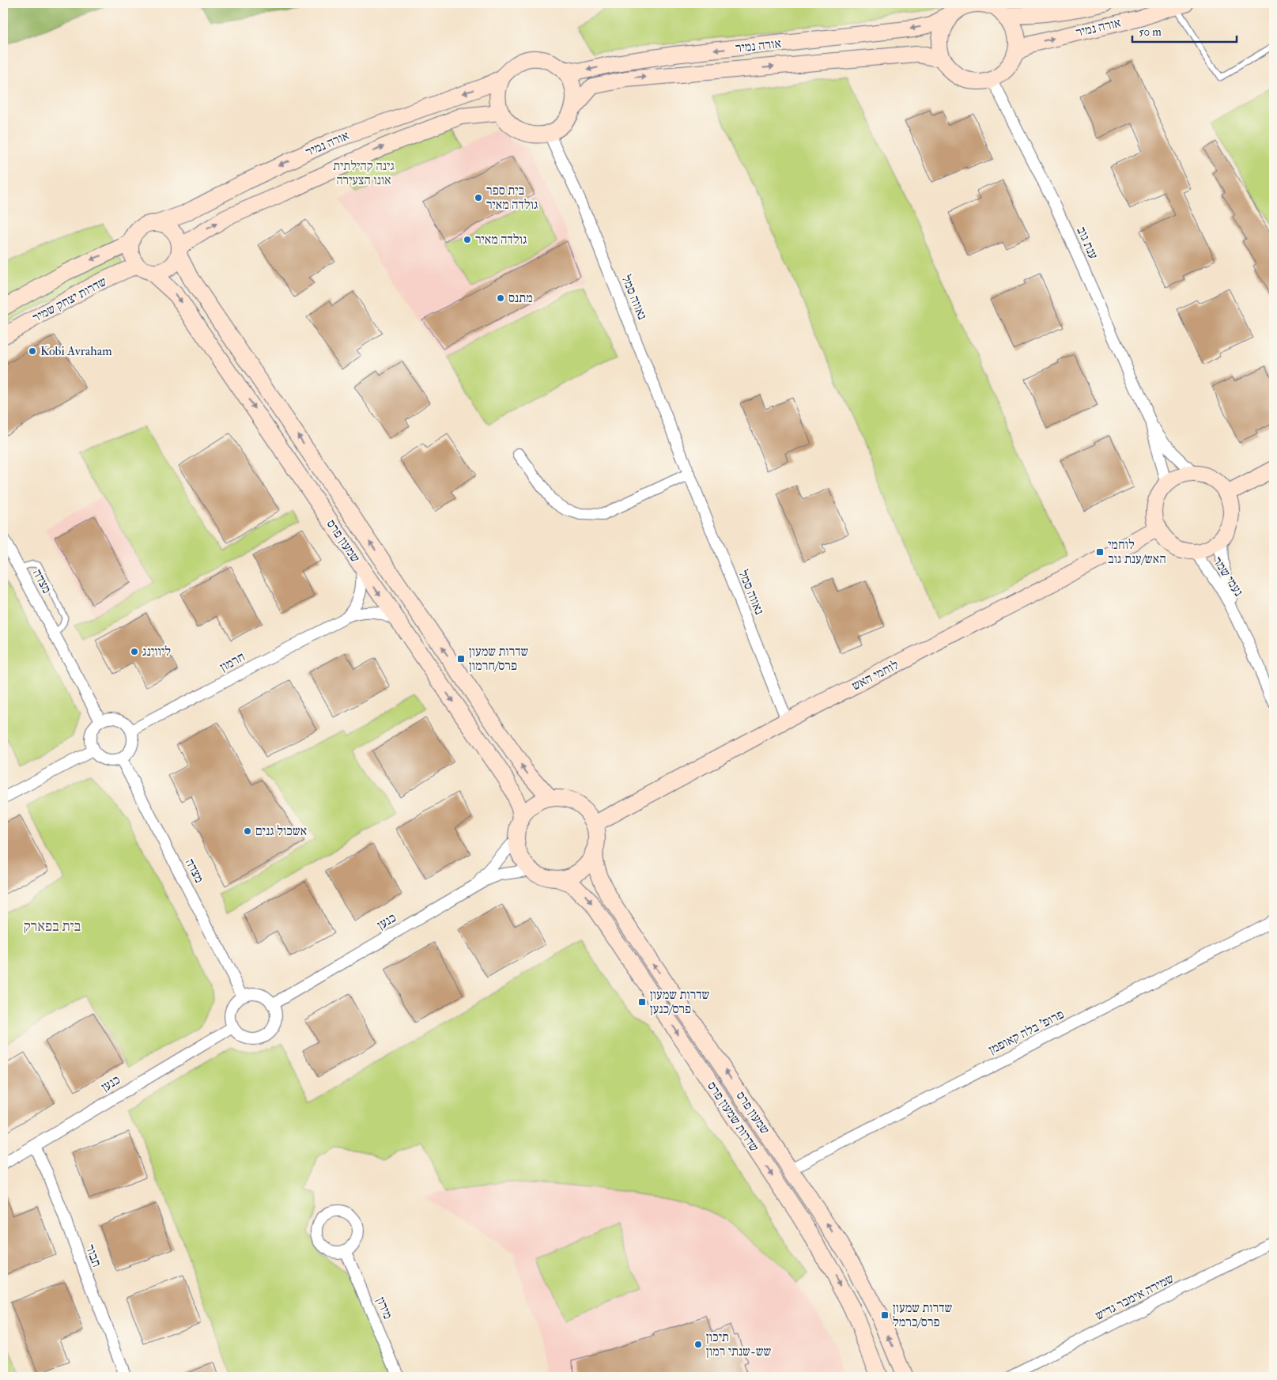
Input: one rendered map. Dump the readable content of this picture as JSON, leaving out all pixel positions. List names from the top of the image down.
{
  "streets": {
    "street": [
      "אורה נמיר",
      "ענת גוב",
      "נאווה סמל",
      "שדרות יצחק שמיר",
      "שמעון פרס",
      "נעמי שמר",
      "מצדה",
      "חרמון",
      "לוחמי האש",
      "כנען",
      "פרופ' בלה קאופמן",
      "שדרות שמעון פרס",
      "תבור",
      "שמירה אימבר גדיש",
      "מירון"
    ]
  },
  "crossings": [
    ["אורה נמיר", "ענת גוב"],
    ["אורה נמיר", "נאווה סמל"],
    ["אורה נמיר", "שדרות יצחק שמיר"],
    ["אורה נמיר", "שמעון פרס"],
    ["ענת גוב", "נעמי שמר"],
    ["ענת גוב", "לוחמי האש"],
    ["נאווה סמל", "לוחמי האש"],
    ["שדרות יצחק שמיר", "שמעון פרס"],
    ["שמעון פרס", "חרמון"],
    ["שמעון פרס", "לוחמי האש"],
    ["שמעון פרס", "כנען"],
    ["שמעון פרס", "פרופ' בלה קאופמן"],
    ["שמעון פרס", "שדרות שמעון פרס"],
    ["נעמי שמר", "לוחמי האש"],
    ["מצדה", "חרמון"],
    ["מצדה", "כנען"],
    ["לוחמי האש", "כנען"],
    ["לוחמי האש", "שדרות שמעון פרס"],
    ["כנען", "שדרות שמעון פרס"],
    ["כנען", "תבור"]
  ],
  "one_way": ["שדרות שמעון פרס"],
  "districts": ["בית בפארק"],
  "parks": ["גינה קהילתית אונו הצעירה"],
  "places": {
    "other": [
      "בית ספר גולדה מאיר",
      "גולדה מאיר",
      "מתנס",
      "Kobi Avraham",
      "ליווינג",
      "אשכול גנים",
      "תיכון שש-שנתי רמון"
    ],
    "transit": [
      "לוחמי האש/ענת גוב",
      "שדרות שמעון פרס/חרמון",
      "שדרות שמעון פרס/כנען",
      "שדרות שמעון פרס/כרמל"
    ]
  },
  "scale_bar": "50 m"
}
